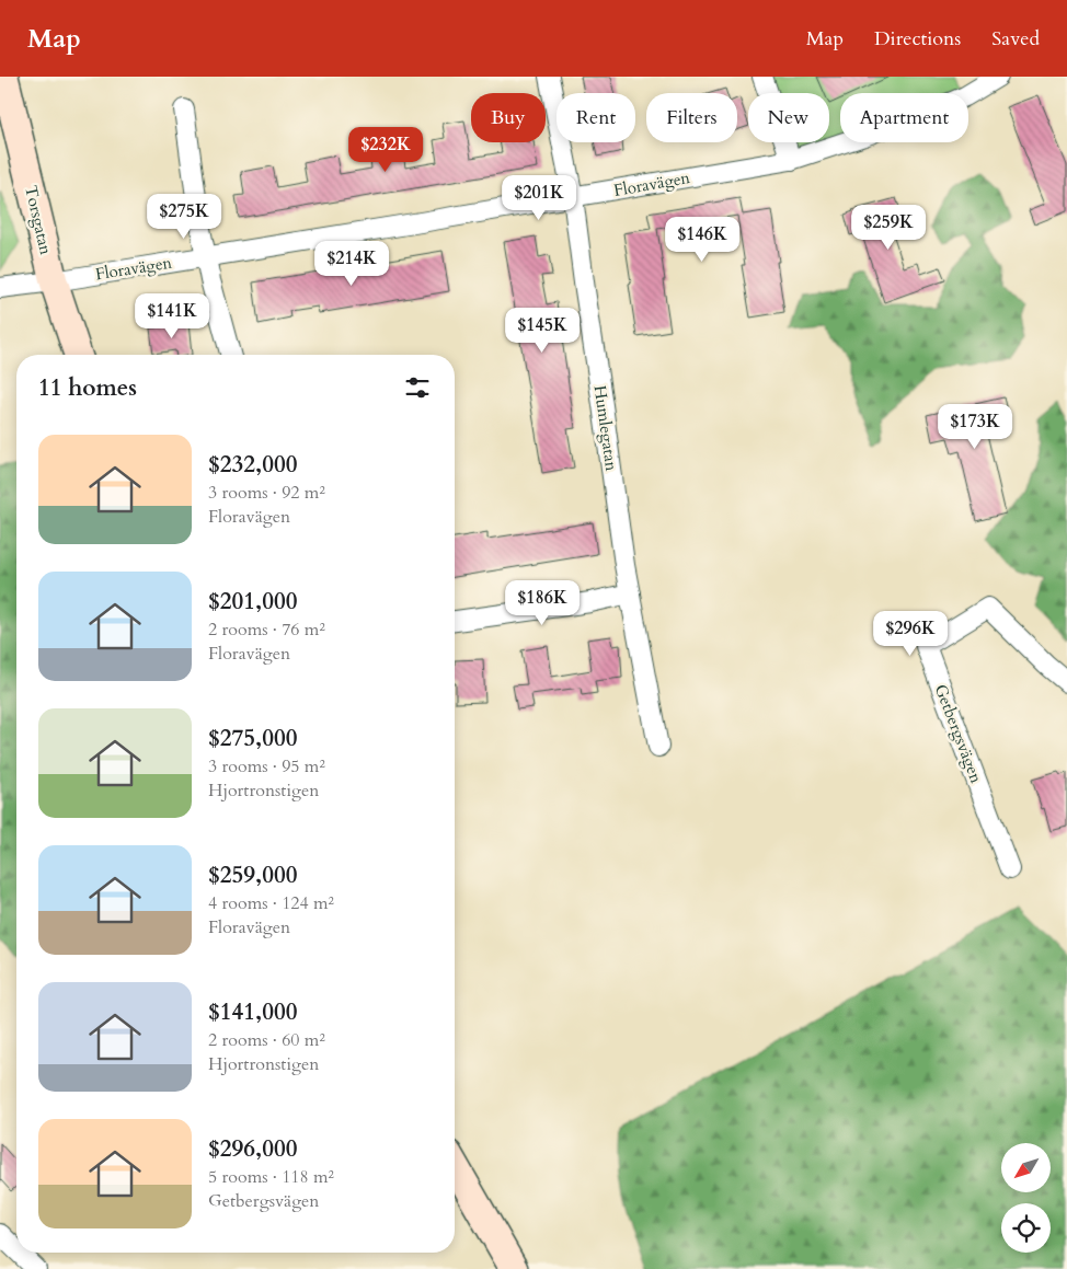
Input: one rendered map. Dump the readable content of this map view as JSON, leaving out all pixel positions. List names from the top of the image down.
{
  "streets": {
    "main road": ["Torsgatan"],
    "street": ["Floravägen", "Humlegatan", "Getbergsvägen"]
  },
  "crossings": [
    ["Floravägen", "Torsgatan"],
    ["Floravägen", "Humlegatan"]
  ],
  "north": "bottom left",
  "page": {
    "header": "Map",
    "nav": ["Map", "Directions", "Saved"],
    "chip": [
      "Buy",
      "Rent",
      "Filters",
      "New",
      "Apartment"
    ],
    "price": [
      "$232K",
      "$201K",
      "$275K",
      "$259K",
      "$146K",
      "$214K",
      "$141K",
      "$145K",
      "$173K",
      "$186K",
      "$296K"
    ],
    "heading": "11 homes",
    "list": [
      {
        "name": "$232,000",
        "note": "3 rooms · 92 m² · Floravägen"
      },
      {
        "name": "$201,000",
        "note": "2 rooms · 76 m² · Floravägen"
      },
      {
        "name": "$275,000",
        "note": "3 rooms · 95 m² · Hjortronstigen"
      },
      {
        "name": "$259,000",
        "note": "4 rooms · 124 m² · Floravägen"
      },
      {
        "name": "$141,000",
        "note": "2 rooms · 60 m² · Hjortronstigen"
      },
      {
        "name": "$296,000",
        "note": "5 rooms · 118 m² · Getbergsvägen"
      }
    ]
  }
}
